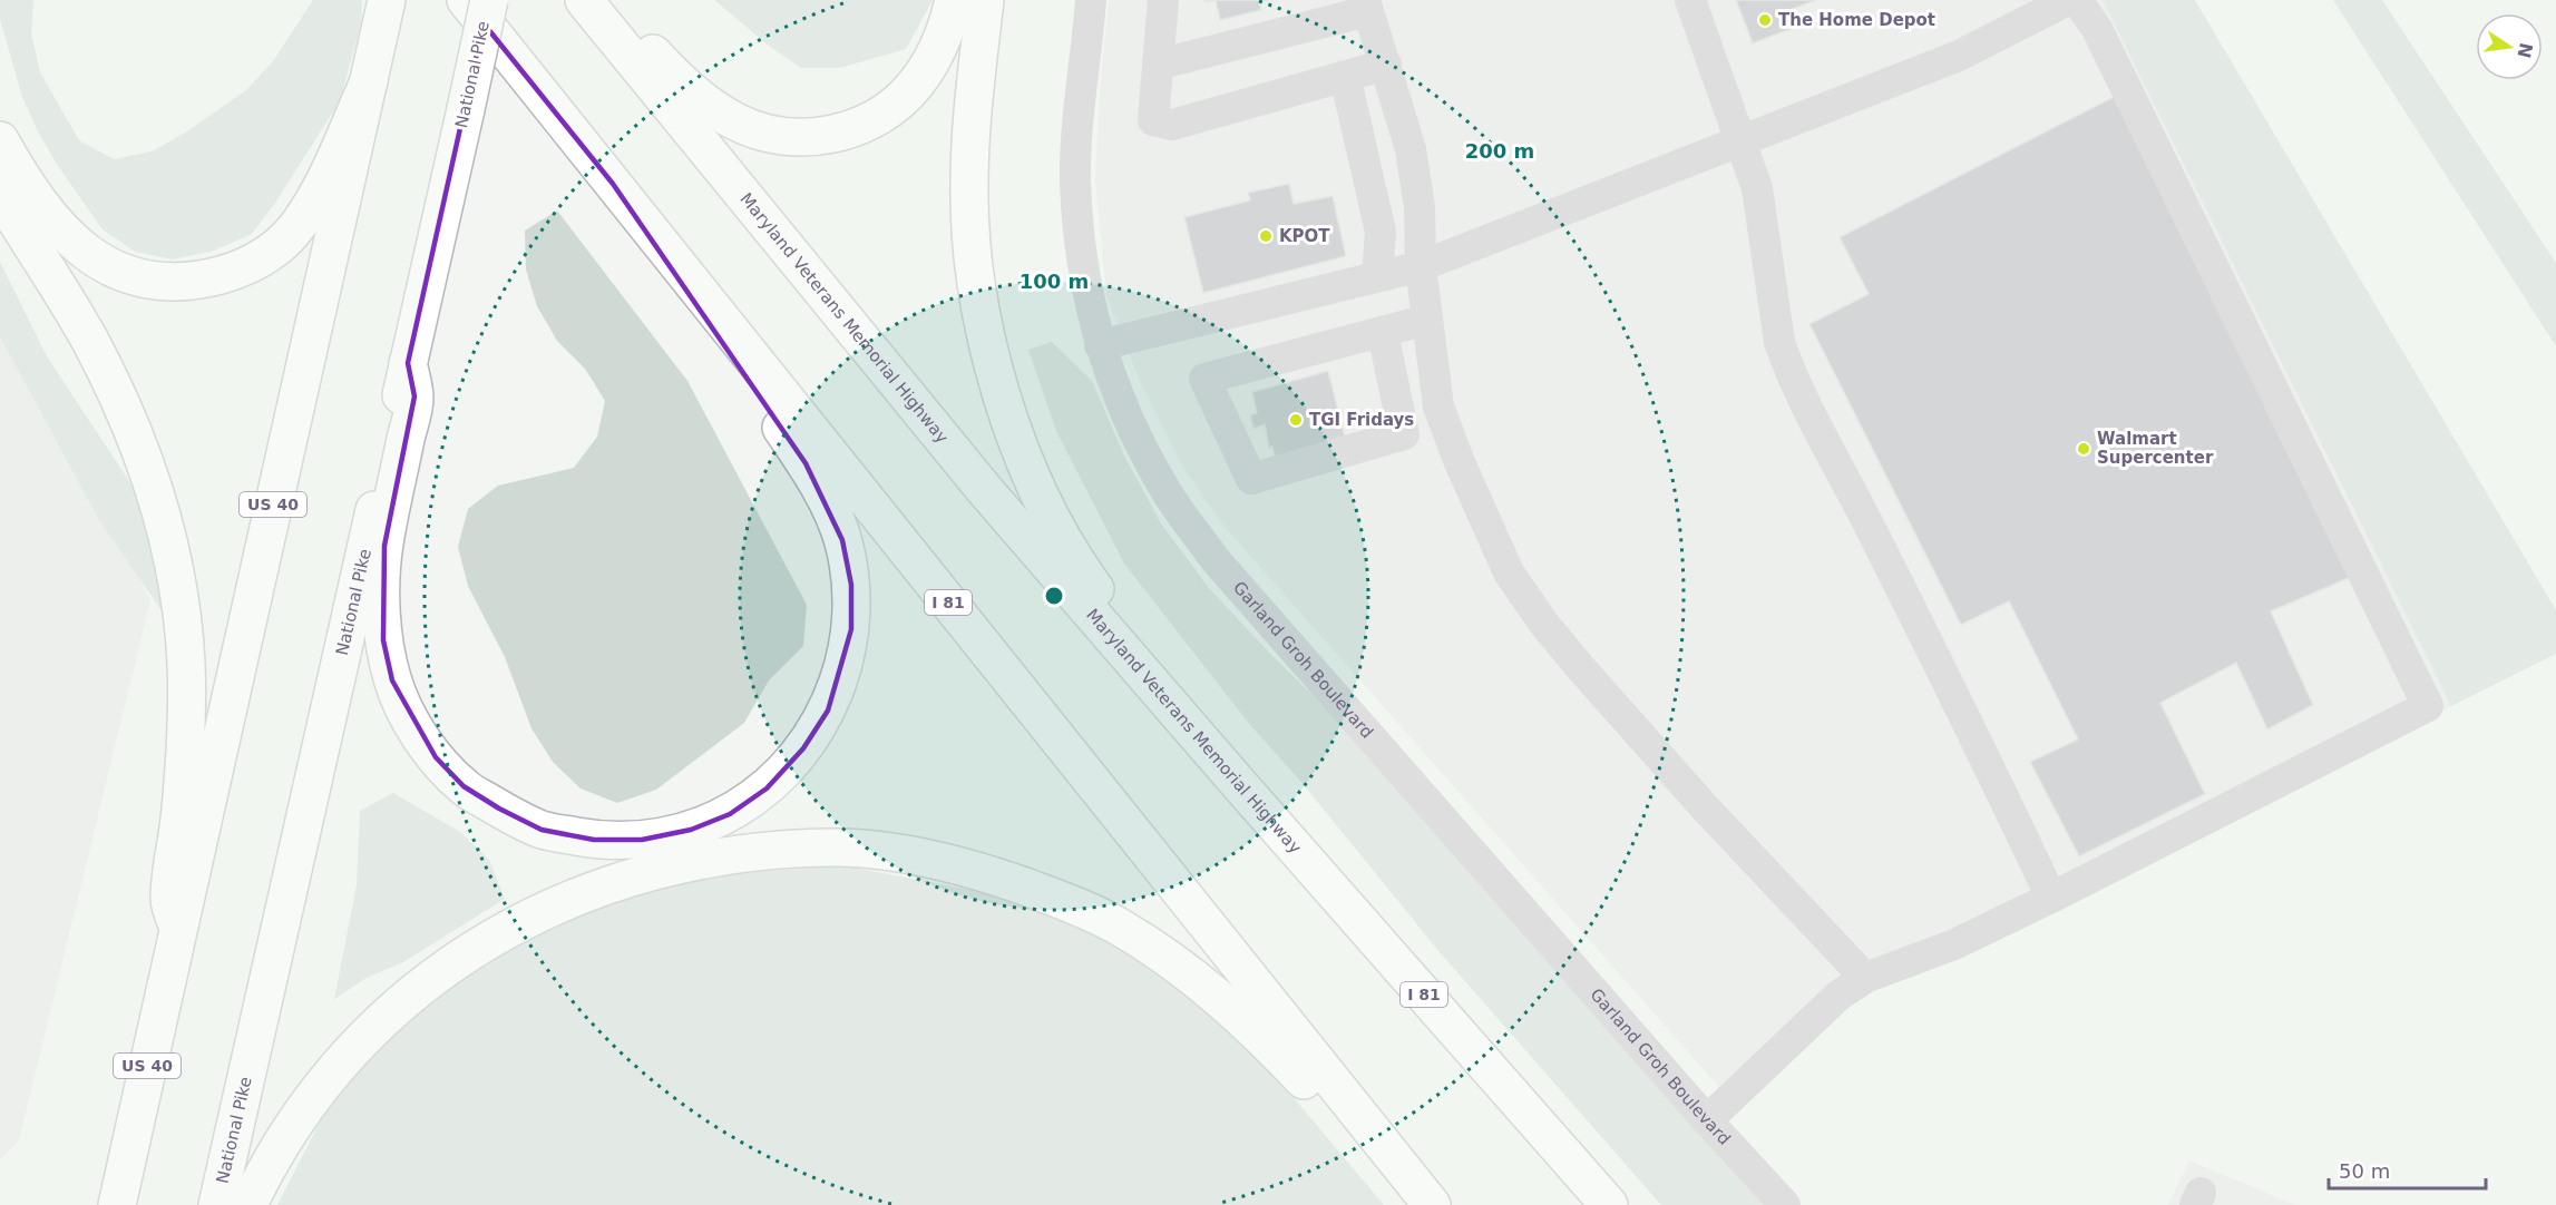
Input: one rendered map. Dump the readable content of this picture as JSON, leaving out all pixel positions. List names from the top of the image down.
{
  "streets": {
    "main road": [
      "National Pike",
      "Maryland Veterans Memorial Highway",
      "US 40",
      "I 81"
    ],
    "street": ["Garland Groh Boulevard"]
  },
  "places": [
    "The Home Depot",
    "KPOT",
    "TGI Fridays",
    "Walmart Supercenter"
  ],
  "scale_bar": "50 m",
  "north": "right",
  "rings": ["200 m", "100 m"]
}
